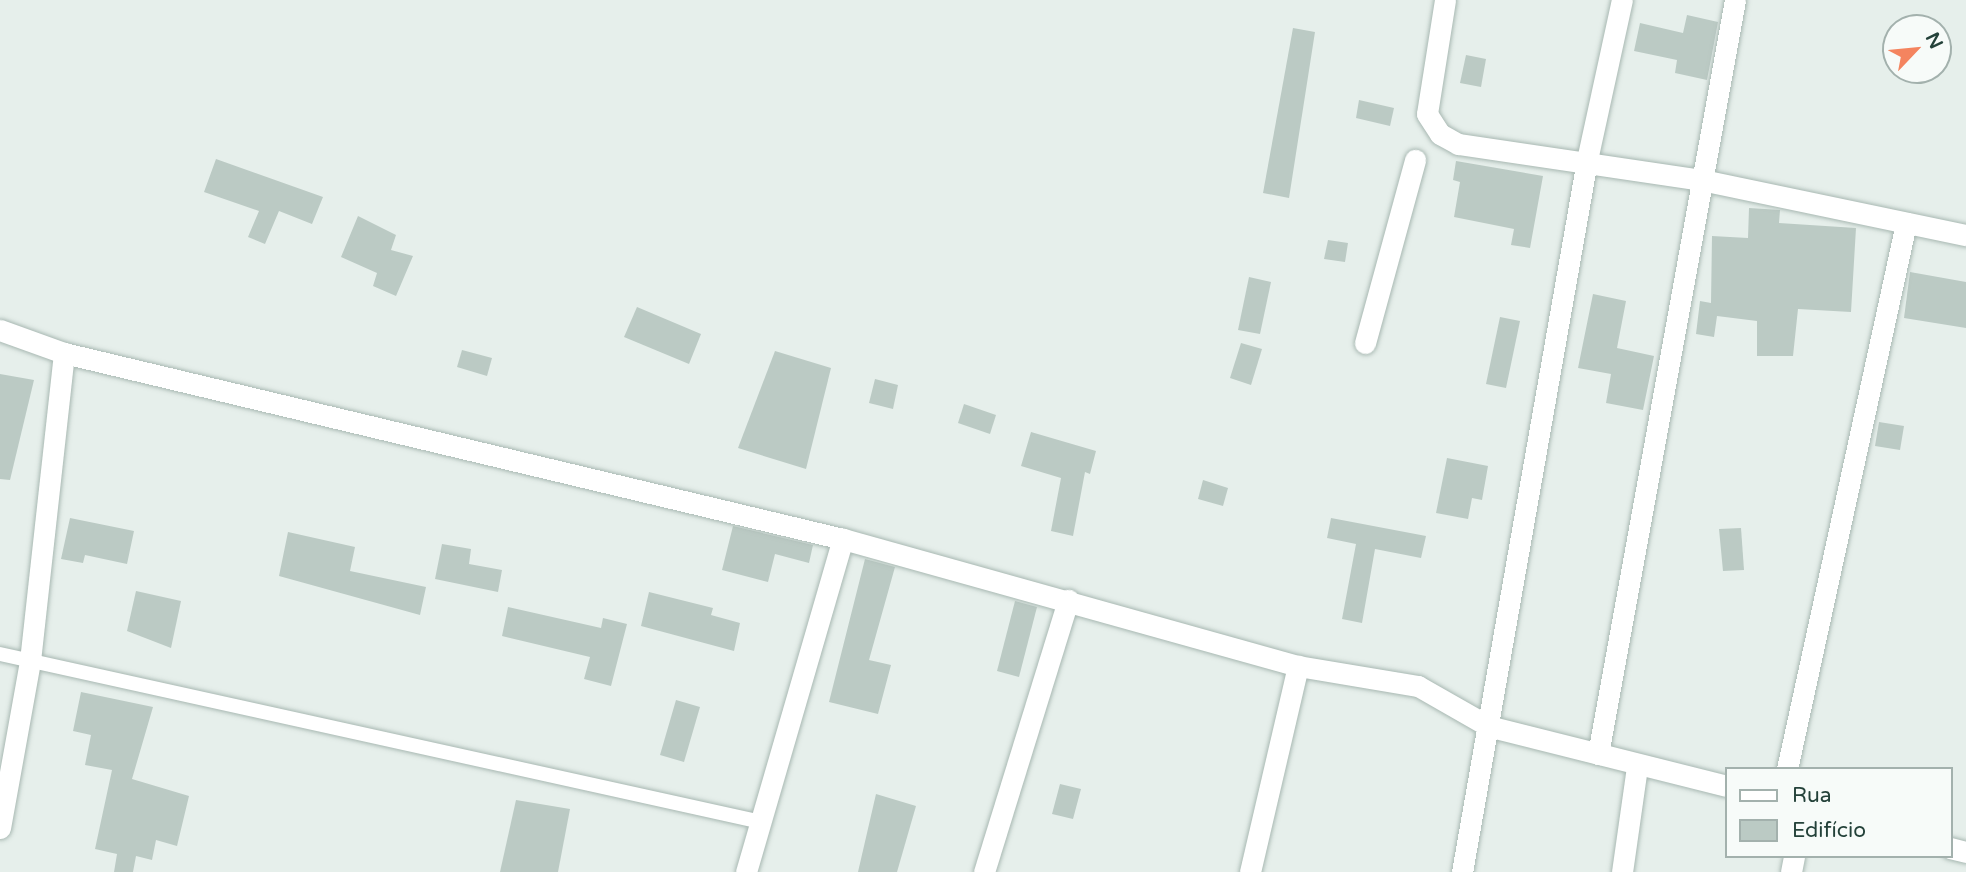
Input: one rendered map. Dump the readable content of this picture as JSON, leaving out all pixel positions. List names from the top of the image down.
{
  "legend": ["Rua", "Edifício"],
  "north": "top right"
}
